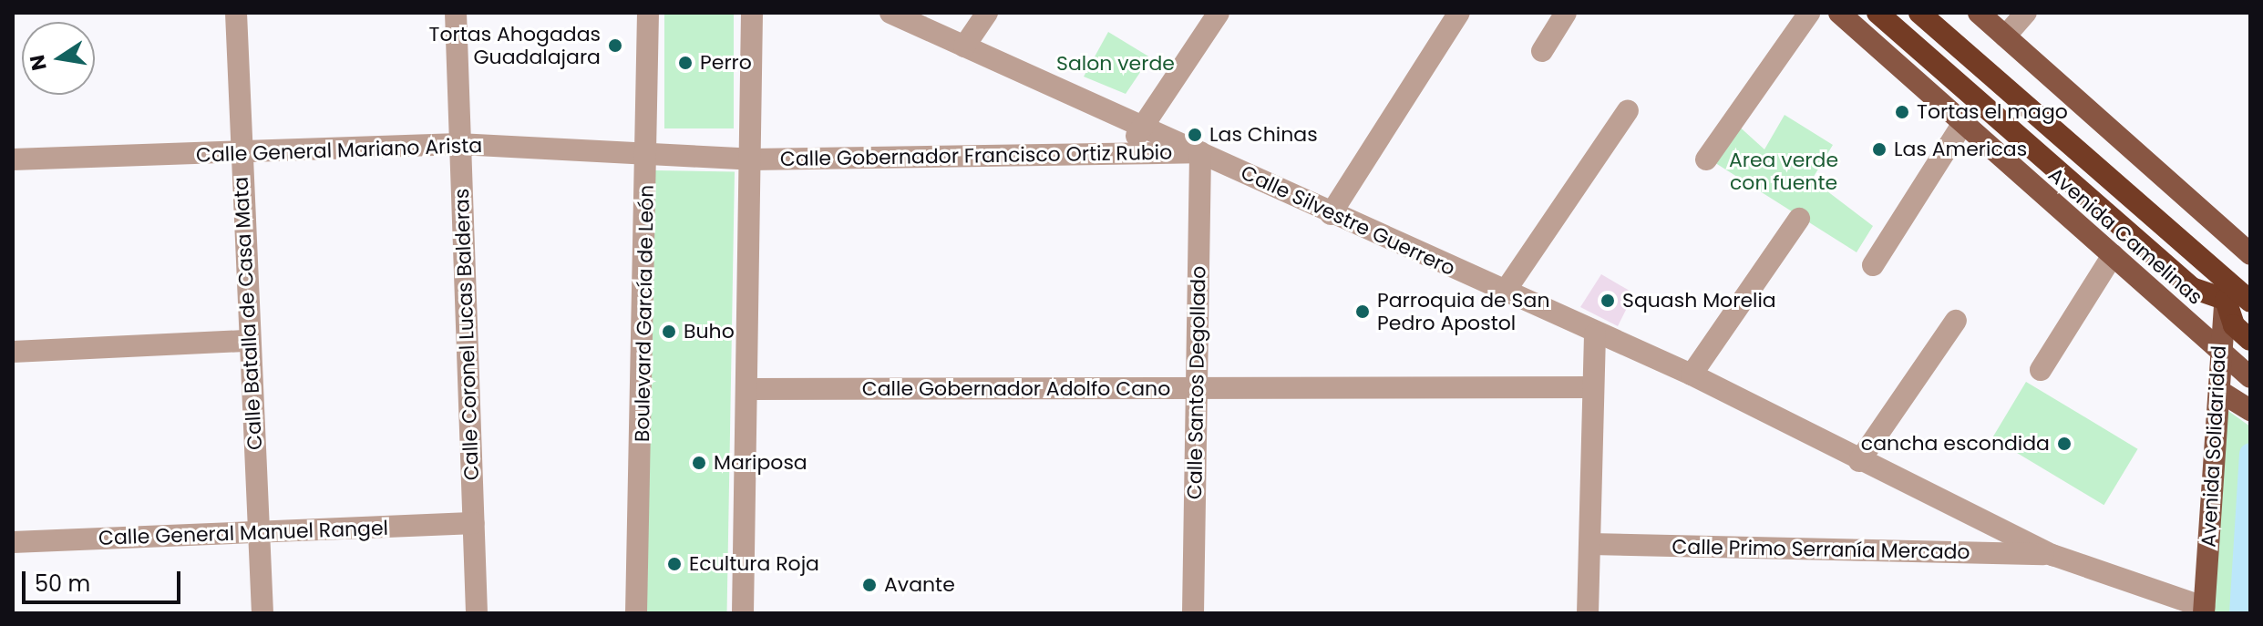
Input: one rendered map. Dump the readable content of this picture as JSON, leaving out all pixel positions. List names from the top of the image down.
{
  "streets": {
    "highway": ["Avenida Camelinas"],
    "main road": ["Avenida Solidaridad"],
    "street": [
      "Calle General Mariano Arista",
      "Calle Gobernador Francisco Ortiz Rubio",
      "Calle Silvestre Guerrero",
      "Calle Batalla de Casa Mata",
      "Boulevard García de León",
      "Calle Coronel Lucas Balderas",
      "Calle Santos Degollado",
      "Calle Gobernador Adolfo Cano",
      "Calle General Manuel Rangel",
      "Calle Primo Serranía Mercado"
    ]
  },
  "crossings": [
    ["Calle General Mariano Arista", "Calle Gobernador Francisco Ortiz Rubio"],
    ["Calle General Mariano Arista", "Calle Batalla de Casa Mata"],
    ["Calle General Mariano Arista", "Boulevard García de León"],
    ["Calle General Mariano Arista", "Calle Coronel Lucas Balderas"],
    ["Calle Gobernador Francisco Ortiz Rubio", "Calle Silvestre Guerrero"],
    ["Calle Gobernador Francisco Ortiz Rubio", "Calle Santos Degollado"],
    ["Calle Silvestre Guerrero", "Calle Santos Degollado"],
    ["Calle Silvestre Guerrero", "Avenida Solidaridad"],
    ["Calle Silvestre Guerrero", "Calle Primo Serranía Mercado"],
    ["Avenida Camelinas", "Avenida Solidaridad"],
    ["Calle Batalla de Casa Mata", "Calle General Manuel Rangel"],
    ["Calle Coronel Lucas Balderas", "Calle General Manuel Rangel"],
    ["Calle Santos Degollado", "Calle Gobernador Adolfo Cano"]
  ],
  "parks": ["Salon verde", "Area verde con fuente"],
  "places": [
    "Tortas Ahogadas Guadalajara",
    "Perro",
    "Tortas el mago",
    "Las Chinas",
    "Las Americas",
    "Squash Morelia",
    "Parroquia de San Pedro Apostol",
    "Buho",
    "cancha escondida",
    "Mariposa",
    "Ecultura Roja",
    "Avante"
  ],
  "scale_bar": "50 m",
  "north": "left"
}
